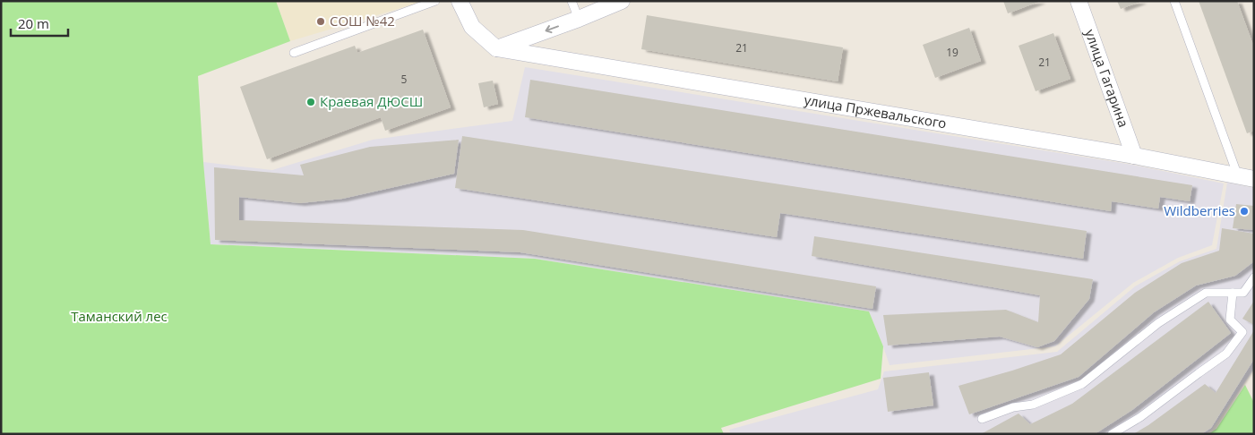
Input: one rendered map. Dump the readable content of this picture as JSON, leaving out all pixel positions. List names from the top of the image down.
{
  "streets": {
    "street": ["улица Гагарина", "улица Пржевальского"]
  },
  "crossings": [
    ["улица Гагарина", "улица Пржевальского"]
  ],
  "parks": ["Таманский лес"],
  "places": ["СОШ №42", "Краевая ДЮСШ", "Wildberries"],
  "house_numbers": [
    "21",
    "19",
    "21",
    "5"
  ],
  "scale_bar": "20 m"
}
